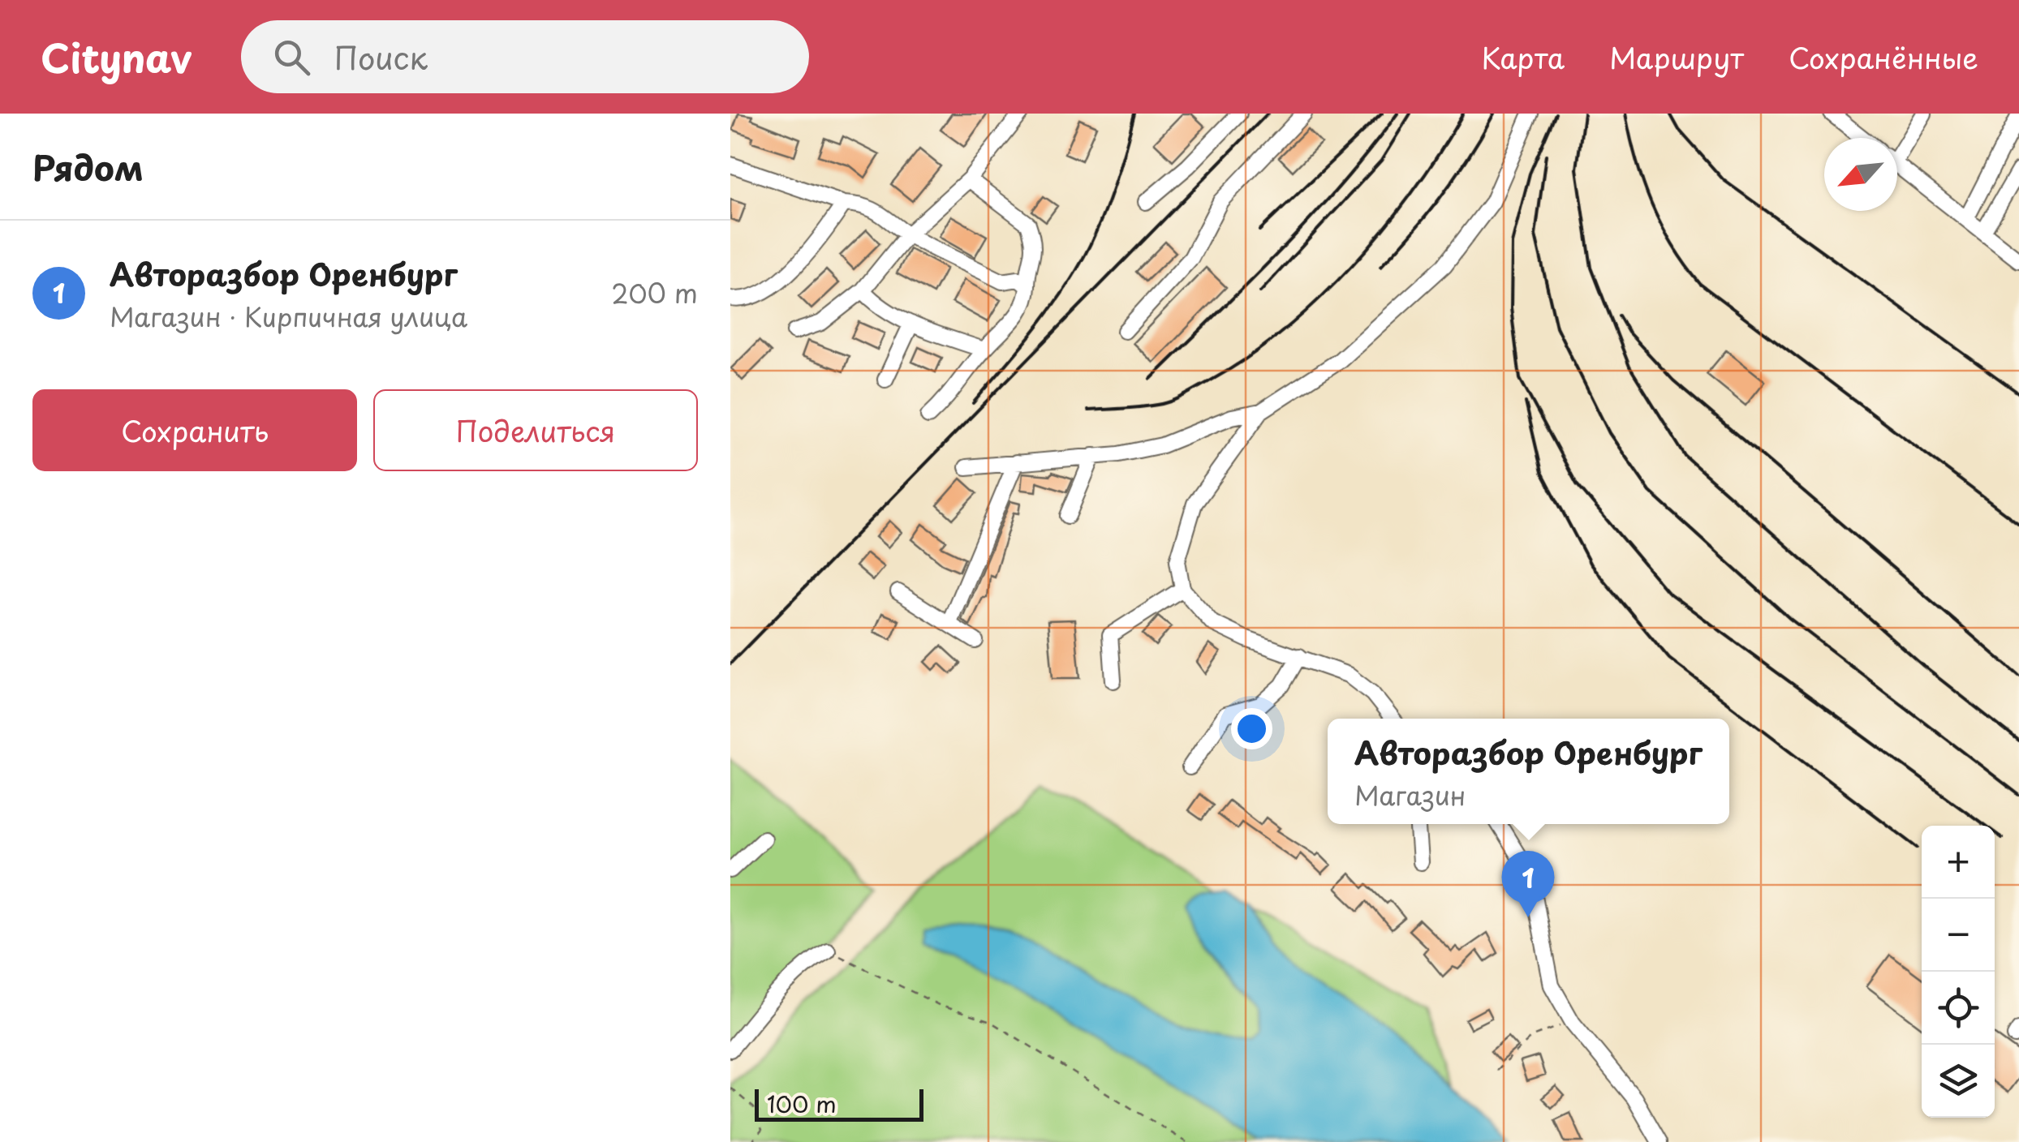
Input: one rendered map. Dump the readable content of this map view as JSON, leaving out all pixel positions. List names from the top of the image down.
{
  "scale_bar": "100 m",
  "north": "bottom left",
  "page": {
    "header": "Citynav",
    "search": "Поиск",
    "nav": ["Карта", "Маршрут", "Сохранённые"],
    "heading": "Рядом",
    "list": [
      {
        "mark": "1",
        "name": "Авторазбор Оренбург",
        "note": "Магазин · Кирпичная улица",
        "value": "200 m"
      }
    ],
    "buttons": ["Сохранить", "Поделиться"],
    "popup": ["Авторазбор Оренбург", "Магазин"],
    "map_buttons": ["+", "−"],
    "pins": "1",
    "scale": "100 m"
  }
}
